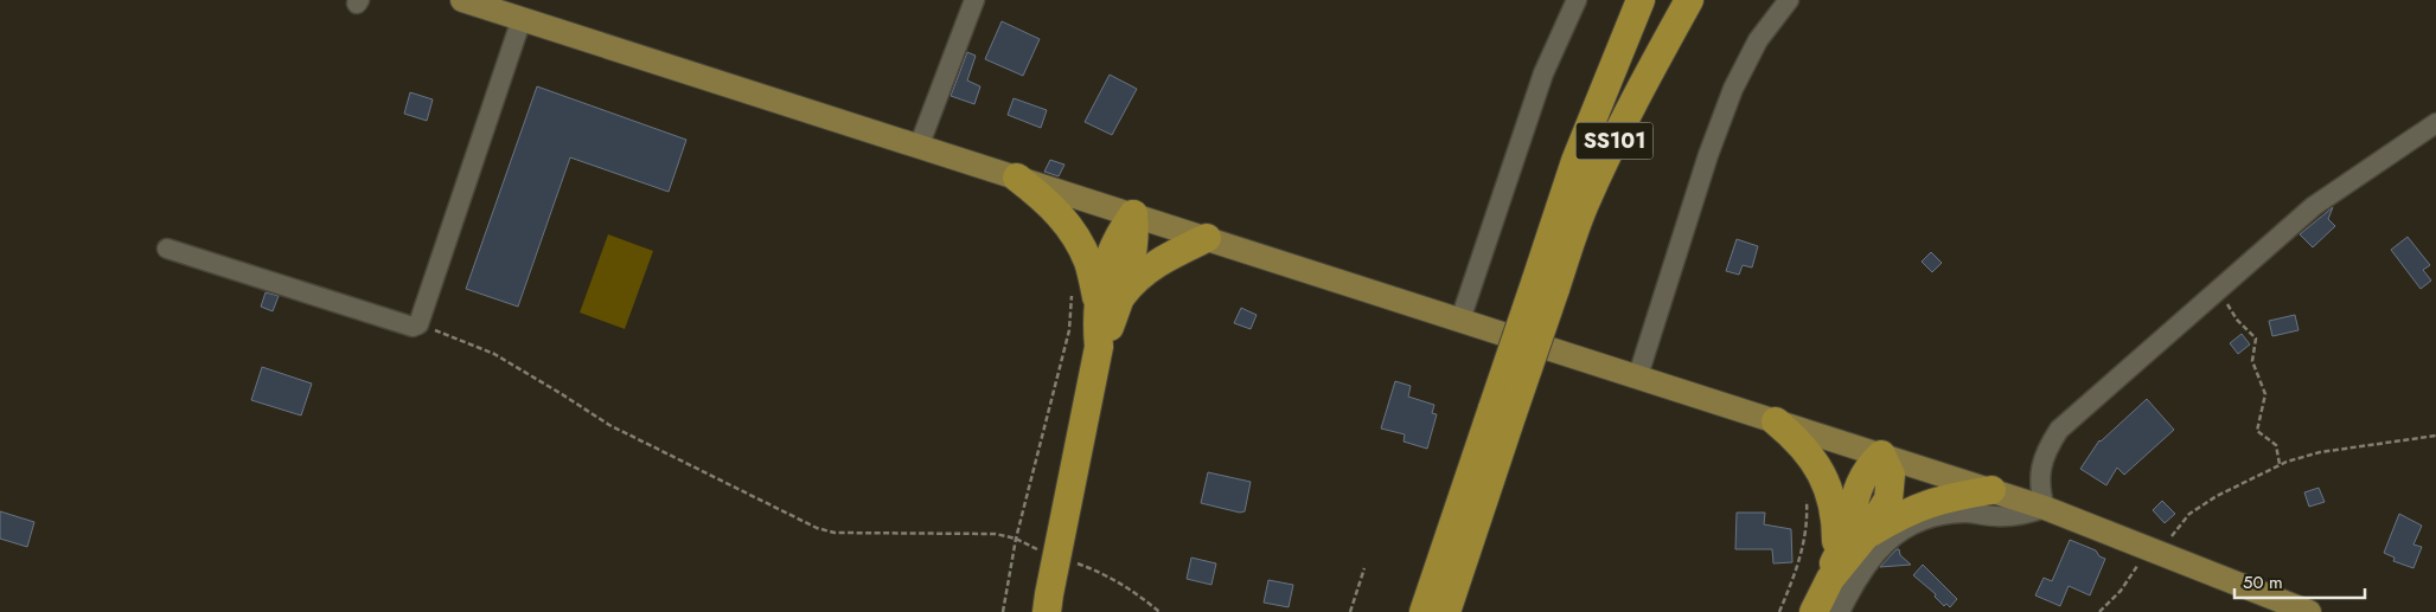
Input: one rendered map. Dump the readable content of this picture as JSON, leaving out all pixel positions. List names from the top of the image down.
{
  "streets": {
    "highway": ["SS101"]
  },
  "scale_bar": "50 m"
}
